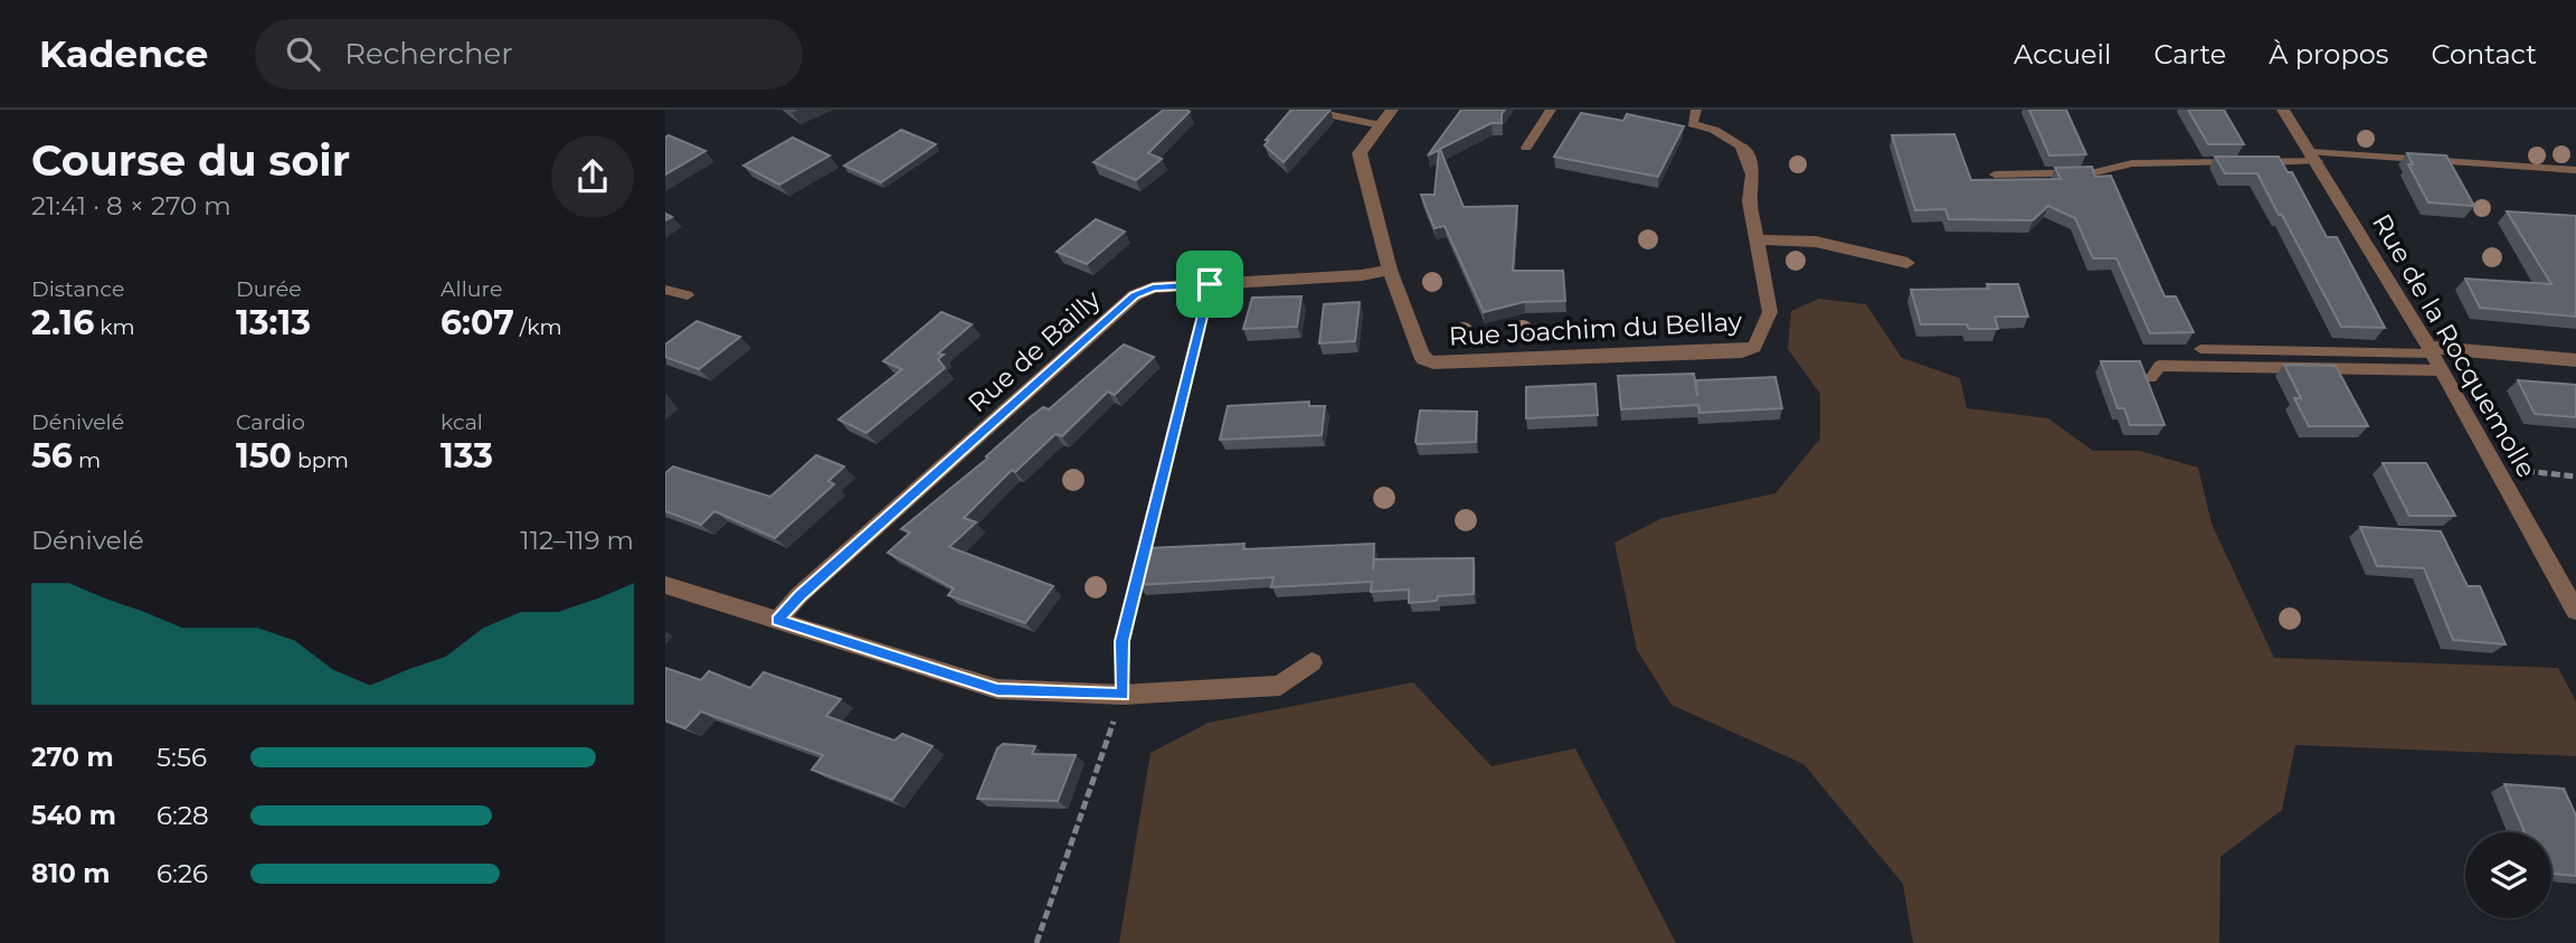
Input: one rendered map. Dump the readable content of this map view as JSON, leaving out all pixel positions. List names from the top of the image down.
{
  "streets": {
    "street": ["Rue Joachim du Bellay", "Rue de la Rocquemolle", "Rue de Bailly"]
  },
  "crossings": [
    ["Rue Joachim du Bellay", "Rue de Bailly"]
  ],
  "page": {
    "header": "Kadence",
    "search": "Rechercher",
    "nav": [
      "Accueil",
      "Carte",
      "À propos",
      "Contact"
    ],
    "heading": ["Course du soir", "21:41 · 8 × 270 m"],
    "stats": [
      ["Distance", "2.16 km"],
      ["Durée", "13:13"],
      ["Allure", "6:07 /km"],
      ["Dénivelé", "56 m"],
      ["Cardio", "150 bpm"],
      ["kcal", "133"]
    ],
    "chart": ["Dénivelé", "112–119 m"],
    "list": [
      {
        "name": "270 m",
        "note": "5:56"
      },
      {
        "name": "540 m",
        "note": "6:28"
      },
      {
        "name": "810 m",
        "note": "6:26"
      }
    ]
  }
}
